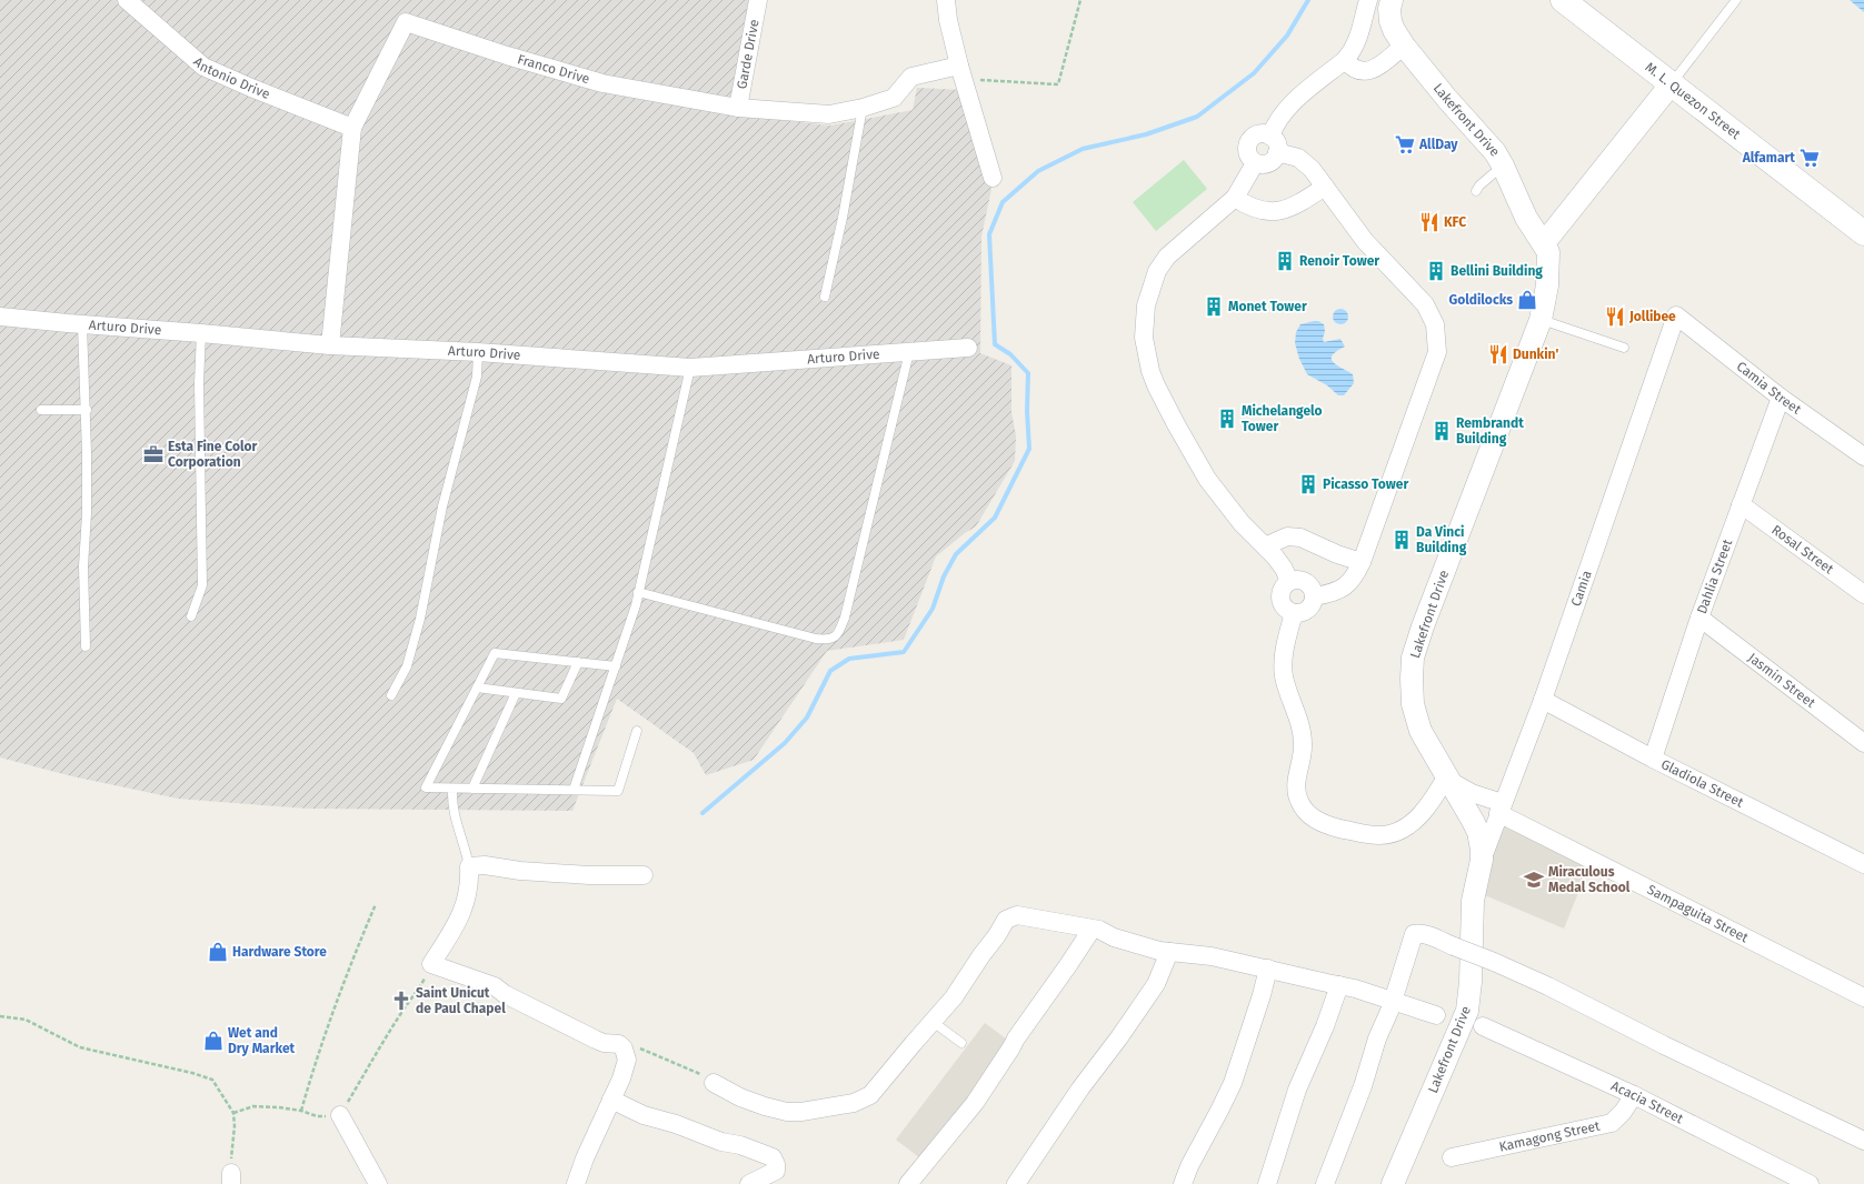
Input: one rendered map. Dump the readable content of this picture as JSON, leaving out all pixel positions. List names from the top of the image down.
{
  "streets": {
    "main road": ["M. L. Quezon Street"],
    "street": [
      "Garde Drive",
      "Franco Drive",
      "Antonio Drive",
      "Lakefront Drive",
      "Arturo Drive",
      "Camia Street",
      "Rosal Street",
      "Dahlia Street",
      "Camia",
      "Jasmin Street",
      "Gladiola Street",
      "Sampaguita Street",
      "Acacia Street",
      "Kamagong Street"
    ]
  },
  "crossings": [
    ["Garde Drive", "Franco Drive"],
    ["Franco Drive", "Antonio Drive"],
    ["Franco Drive", "Arturo Drive"],
    ["Lakefront Drive", "Camia"],
    ["Lakefront Drive", "Sampaguita Street"],
    ["Camia Street", "Dahlia Street"],
    ["Camia Street", "Camia"],
    ["Rosal Street", "Dahlia Street"],
    ["Dahlia Street", "Jasmin Street"],
    ["Dahlia Street", "Gladiola Street"],
    ["Camia", "Gladiola Street"],
    ["Camia", "Sampaguita Street"],
    ["Acacia Street", "Kamagong Street"]
  ],
  "places": {
    "supermarket": ["AllDay", "Alfamart"],
    "restaurant": ["KFC", "Jollibee", "Dunkin'"],
    "building": [
      "Renoir Tower",
      "Bellini Building",
      "Monet Tower",
      "Michelangelo Tower",
      "Rembrandt Building",
      "Picasso Tower",
      "Da Vinci Building"
    ],
    "shop": ["Goldilocks", "Hardware Store", "Wet and Dry Market"],
    "office": ["Esta Fine Color Corporation"],
    "school or university": ["Miraculous Medal School"],
    "church": ["Saint Unicut de Paul Chapel"]
  }
}
